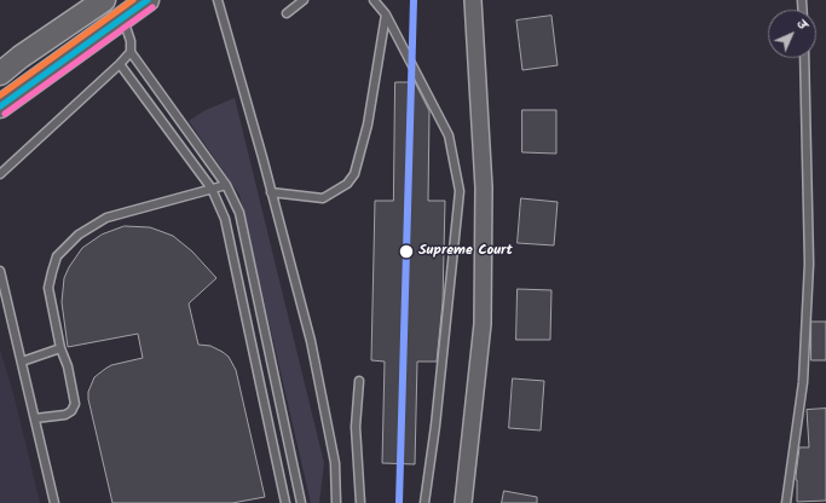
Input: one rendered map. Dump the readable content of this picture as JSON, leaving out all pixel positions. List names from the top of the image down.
{
  "places": ["Supreme Court"],
  "north": "top right"
}
